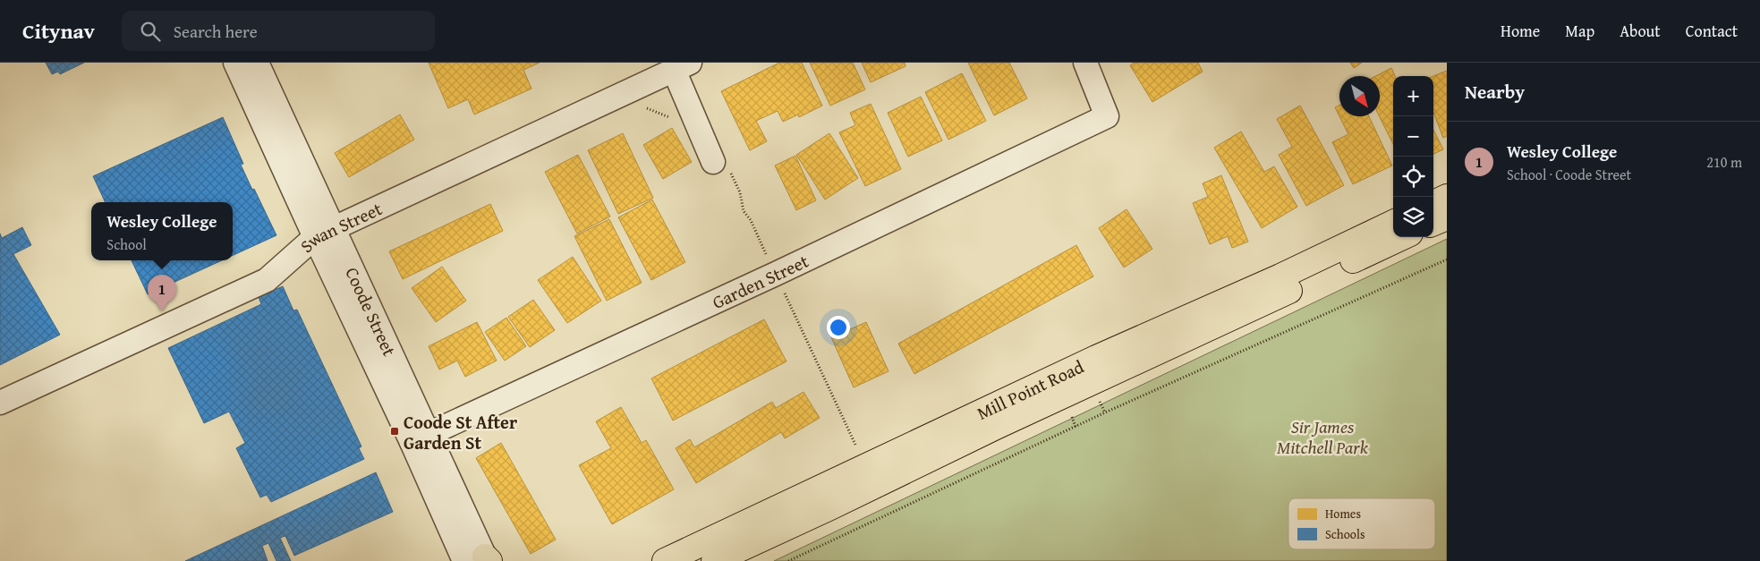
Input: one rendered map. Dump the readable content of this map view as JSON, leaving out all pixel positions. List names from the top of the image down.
{
  "streets": {
    "main road": ["Mill Point Road"],
    "street": ["Swan Street", "Garden Street", "Coode Street"]
  },
  "crossings": [
    ["Swan Street", "Coode Street"],
    ["Garden Street", "Coode Street"]
  ],
  "parks": ["Sir James Mitchell Park"],
  "places": {
    "transit": ["Coode St After Garden St"]
  },
  "legend": ["Homes", "Schools"],
  "north": "bottom right",
  "page": {
    "header": "Citynav",
    "search": "Search here",
    "nav": [
      "Home",
      "Map",
      "About",
      "Contact"
    ],
    "heading": "Nearby",
    "map_buttons": ["+", "−"],
    "list": [
      {
        "mark": "1",
        "name": "Wesley College",
        "note": "School · Coode Street",
        "value": "210 m"
      }
    ],
    "popup": ["Wesley College", "School"],
    "pins": "1"
  }
}
